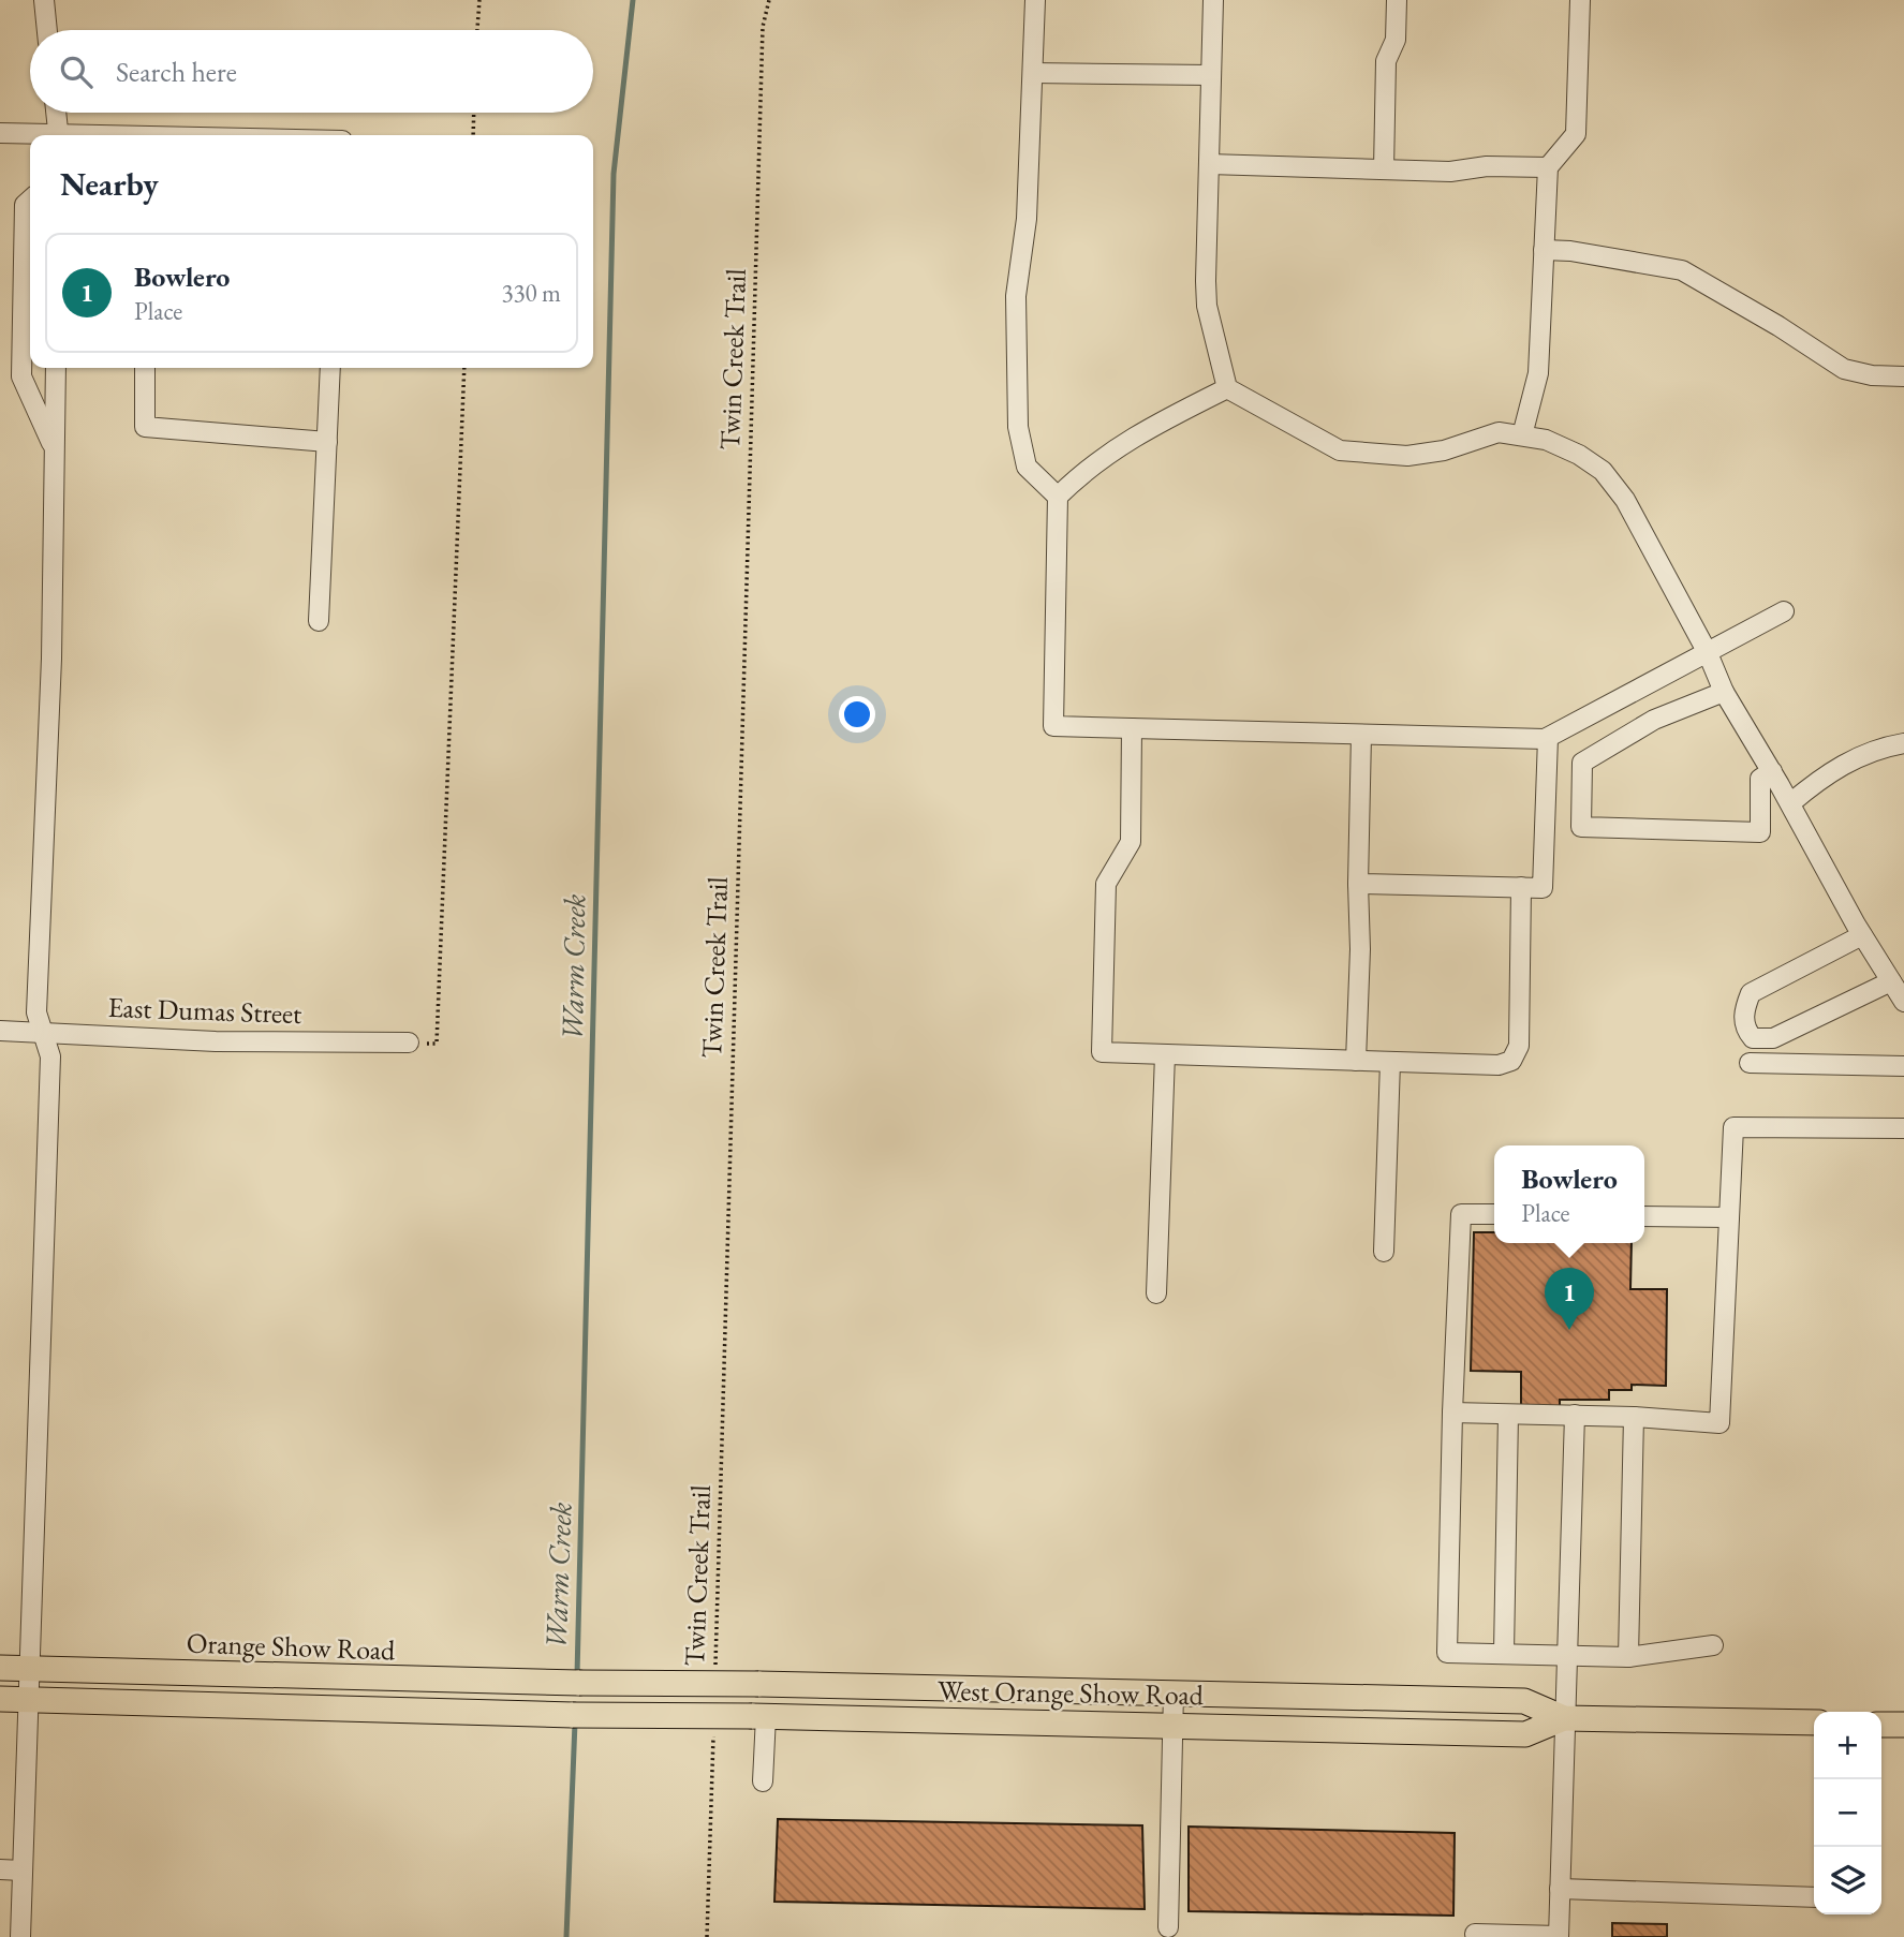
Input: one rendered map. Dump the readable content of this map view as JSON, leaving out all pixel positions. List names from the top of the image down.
{
  "streets": {
    "main road": ["Orange Show Road", "West Orange Show Road"],
    "street": ["East Dumas Street"],
    "path": ["Twin Creek Trail"]
  },
  "crossings": [
    ["Orange Show Road", "West Orange Show Road"]
  ],
  "water": ["Warm Creek"],
  "page": {
    "search": "Search here",
    "heading": "Nearby",
    "list": [
      {
        "mark": "1",
        "name": "Bowlero",
        "note": "Place",
        "value": "330 m"
      }
    ],
    "popup": ["Bowlero", "Place"],
    "pins": "1",
    "map_buttons": ["+", "−"]
  }
}
